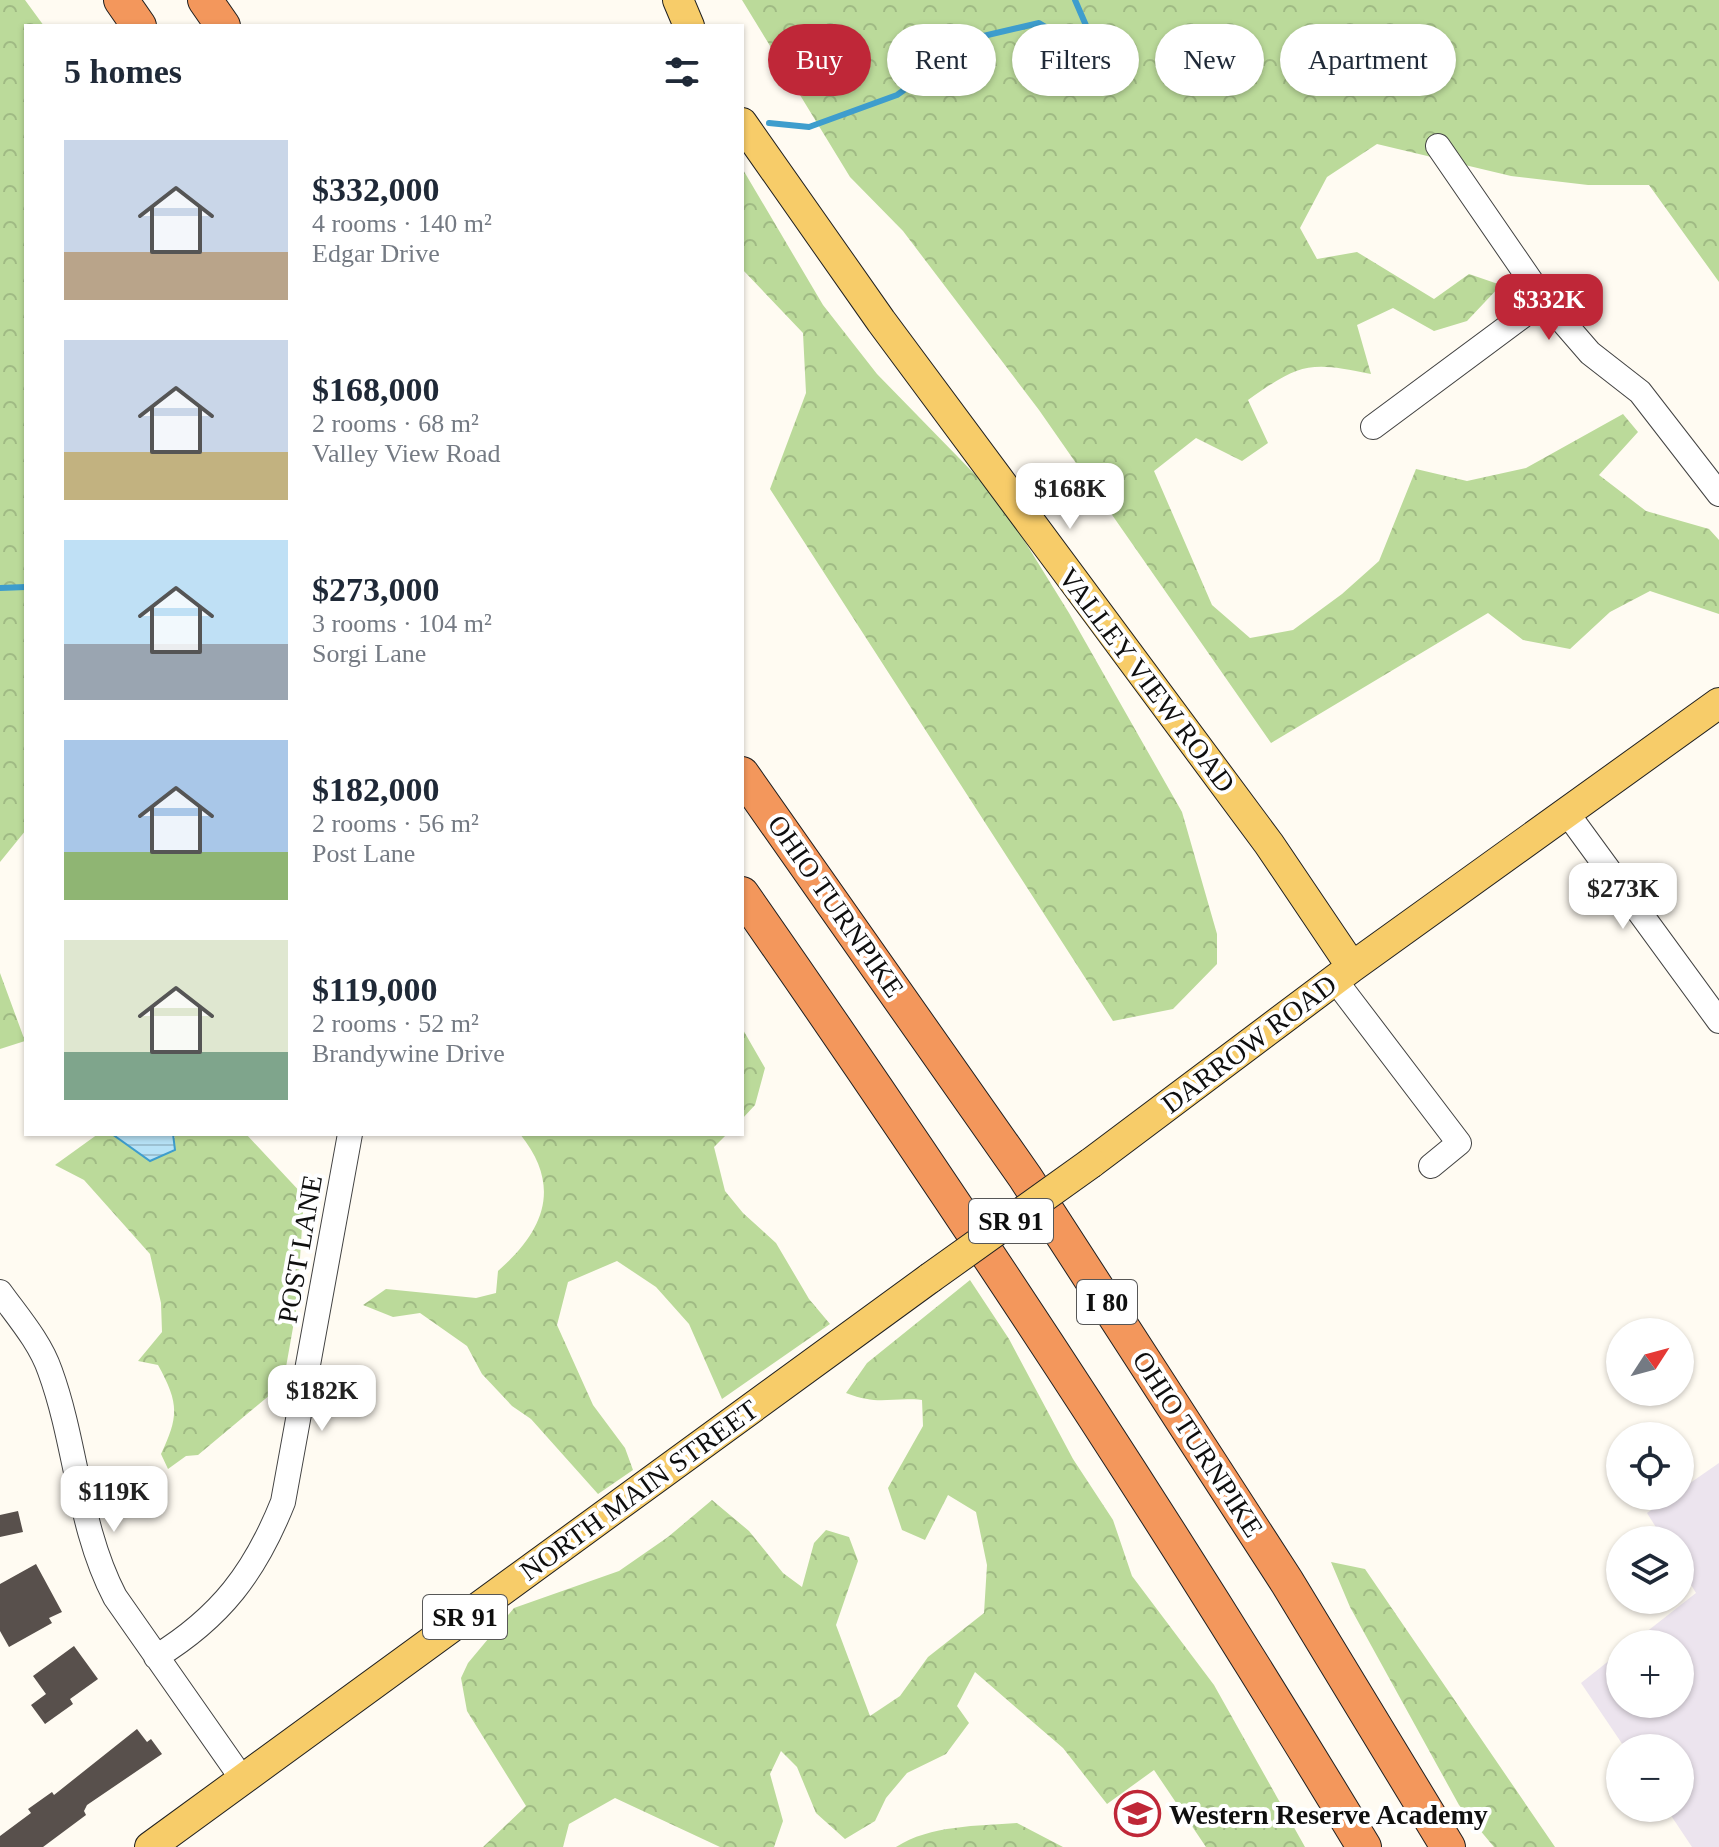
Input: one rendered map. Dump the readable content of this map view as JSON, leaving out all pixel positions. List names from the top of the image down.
{
  "streets": {
    "highway": ["OHIO TURNPIKE", "I 80"],
    "main road": [
      "VALLEY VIEW ROAD",
      "DARROW ROAD",
      "SR 91",
      "NORTH MAIN STREET"
    ],
    "street": ["POST LANE"]
  },
  "crossings": [
    ["VALLEY VIEW ROAD", "DARROW ROAD"],
    ["DARROW ROAD", "NORTH MAIN STREET"]
  ],
  "places": {
    "school or university": ["Western Reserve Academy"]
  },
  "north": "top right",
  "page": {
    "chip": [
      "Buy",
      "Rent",
      "Filters",
      "New",
      "Apartment"
    ],
    "heading": "5 homes",
    "list": [
      {
        "name": "$332,000",
        "note": "4 rooms · 140 m² · Edgar Drive"
      },
      {
        "name": "$168,000",
        "note": "2 rooms · 68 m² · Valley View Road"
      },
      {
        "name": "$273,000",
        "note": "3 rooms · 104 m² · Sorgi Lane"
      },
      {
        "name": "$182,000",
        "note": "2 rooms · 56 m² · Post Lane"
      },
      {
        "name": "$119,000",
        "note": "2 rooms · 52 m² · Brandywine Drive"
      }
    ],
    "price": [
      "$332K",
      "$168K",
      "$273K",
      "$182K",
      "$119K"
    ],
    "map_buttons": ["+", "−"]
  }
}
